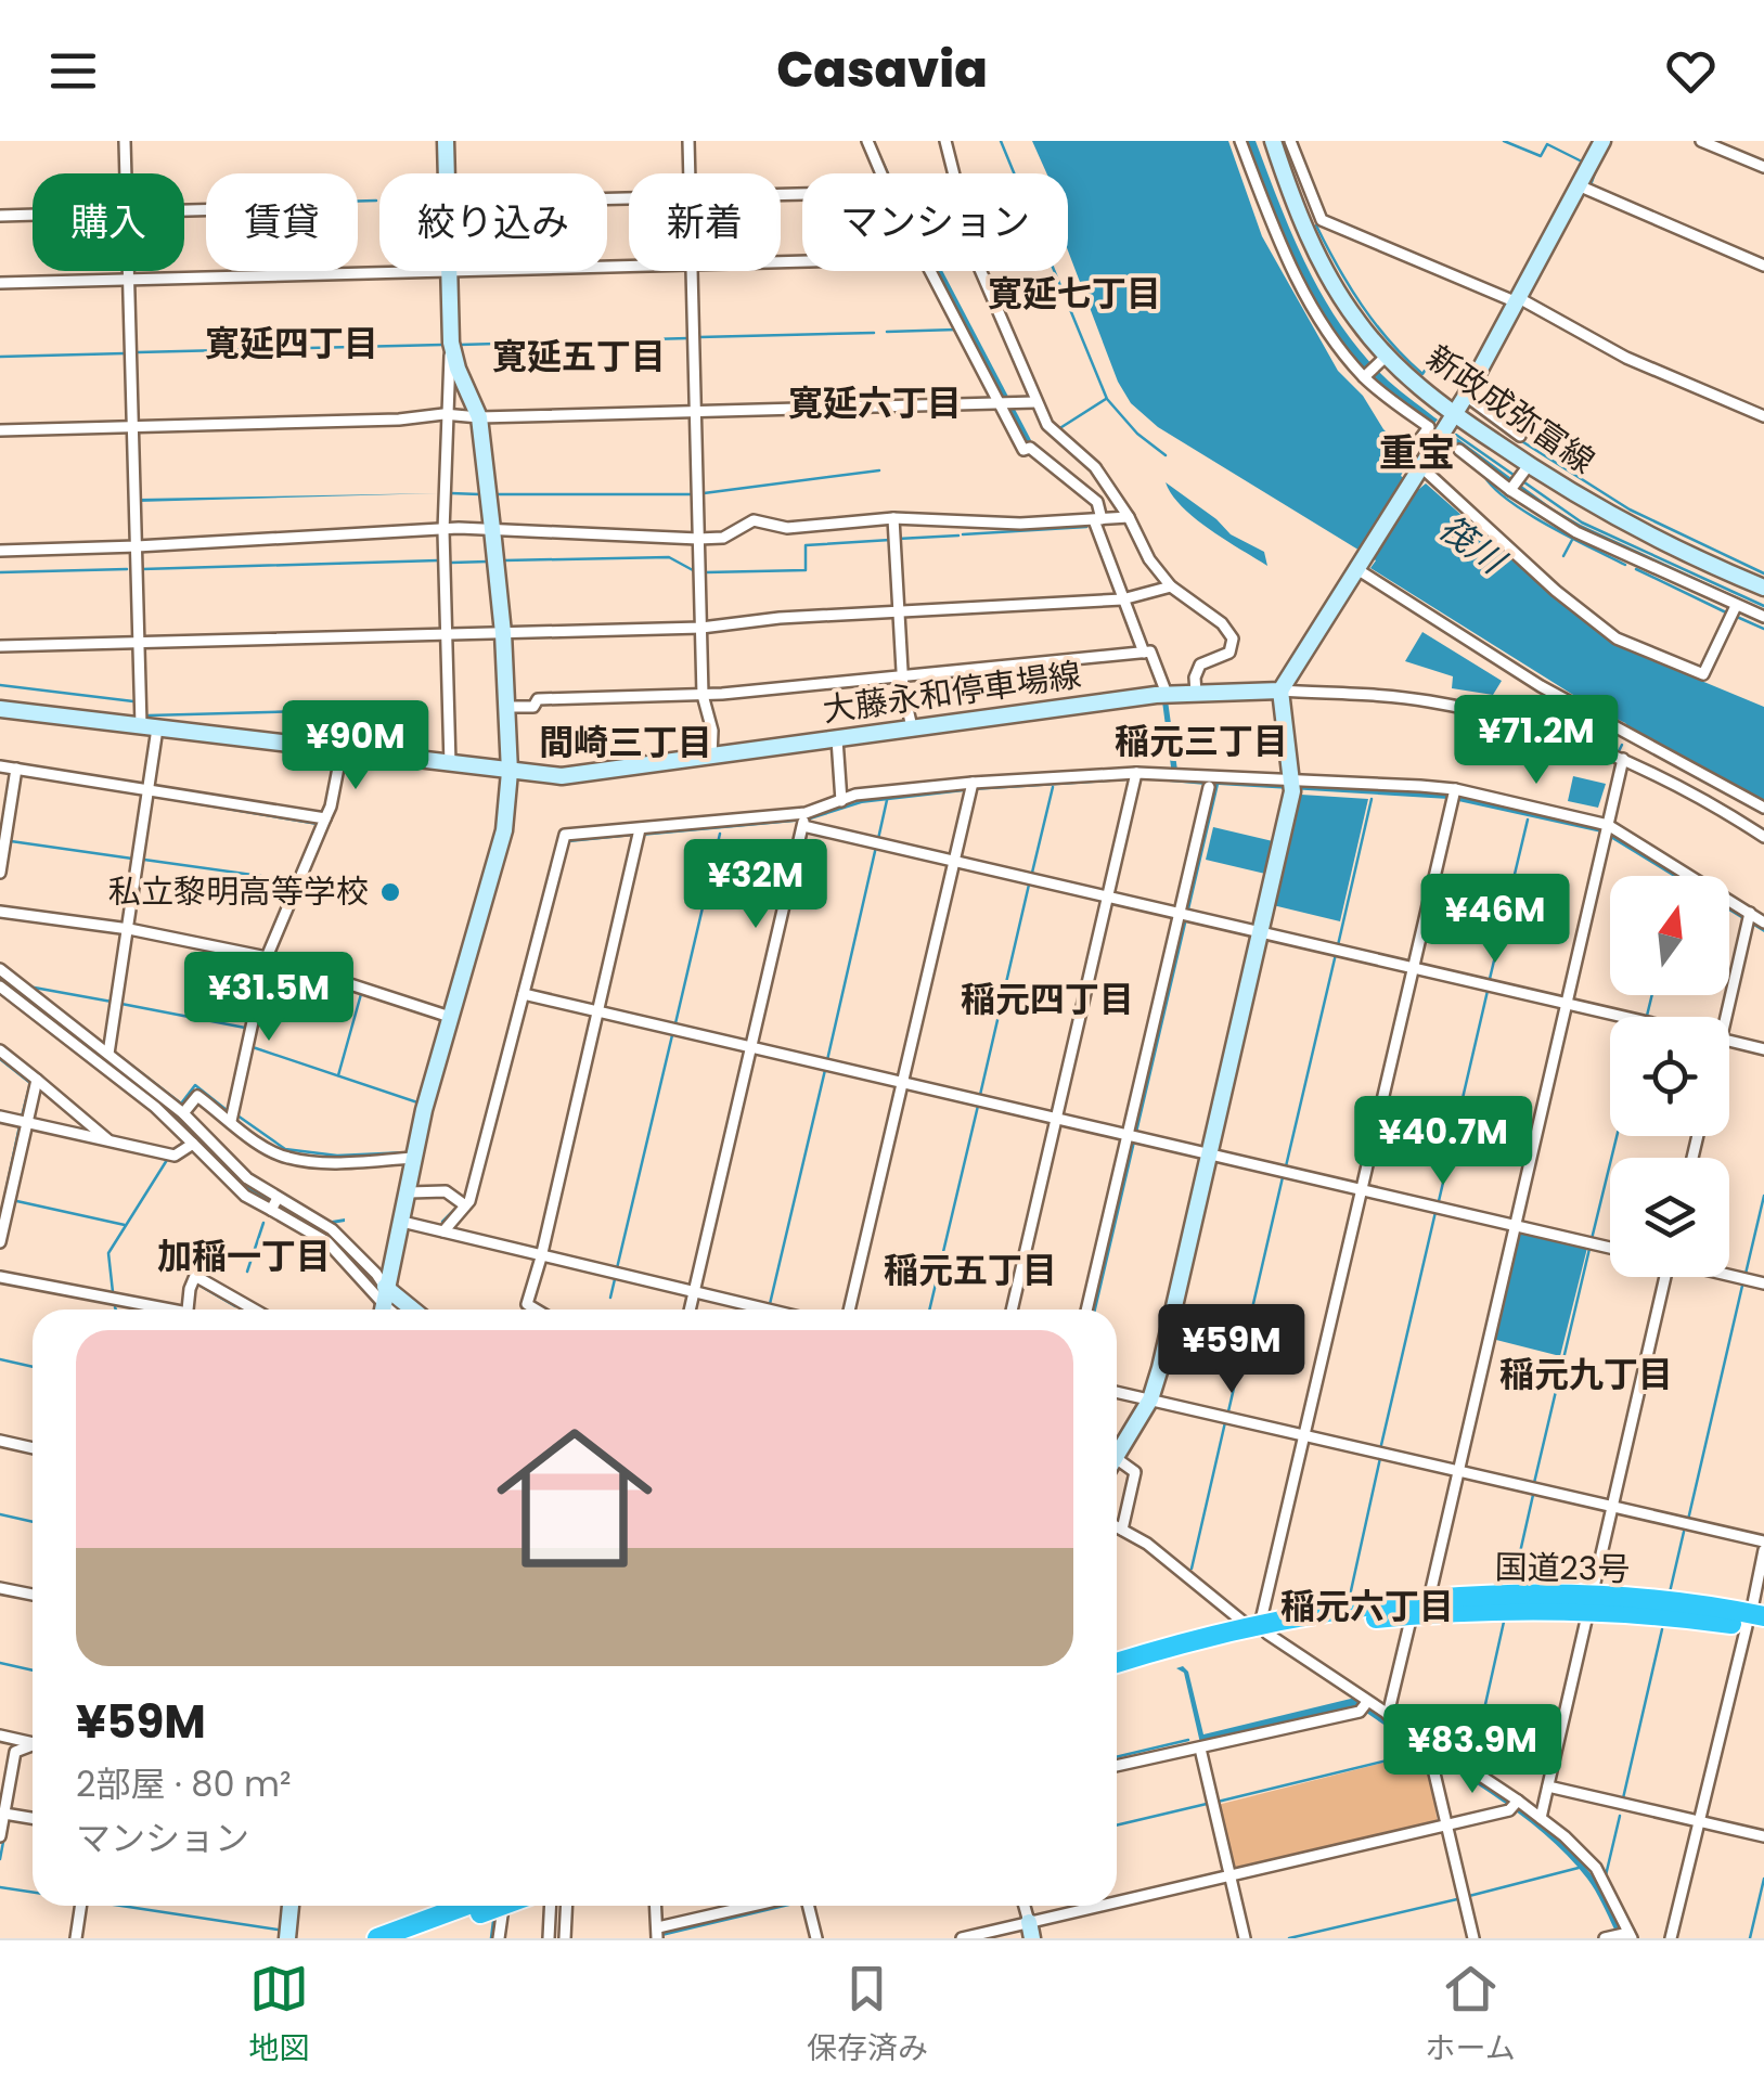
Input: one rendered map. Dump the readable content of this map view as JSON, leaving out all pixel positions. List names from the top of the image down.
{
  "streets": {
    "highway": ["国道23号"],
    "main road": ["新政成弥富線", "大藤永和停車場線"]
  },
  "districts": [
    "寛延七丁目",
    "寛延四丁目",
    "寛延五丁目",
    "寛延六丁目",
    "重宝",
    "稲元三丁目",
    "間崎三丁目",
    "稲元四丁目",
    "加稲一丁目",
    "稲元五丁目",
    "稲元九丁目",
    "稲元六丁目"
  ],
  "water": ["筏川"],
  "places": ["私立黎明高等学校"],
  "north": "top",
  "page": {
    "header": "Casavia",
    "chip": [
      "購入",
      "賃貸",
      "絞り込み",
      "新着",
      "マンション"
    ],
    "price": [
      "¥71.2M",
      "¥90M",
      "¥32M",
      "¥46M",
      "¥31.5M",
      "¥40.7M",
      "¥59M",
      "¥83.9M"
    ],
    "list": [
      {
        "name": "¥59M",
        "note": "2部屋 · 80 m² · マンション"
      }
    ],
    "tabs": ["地図", "保存済み", "ホーム"]
  }
}
